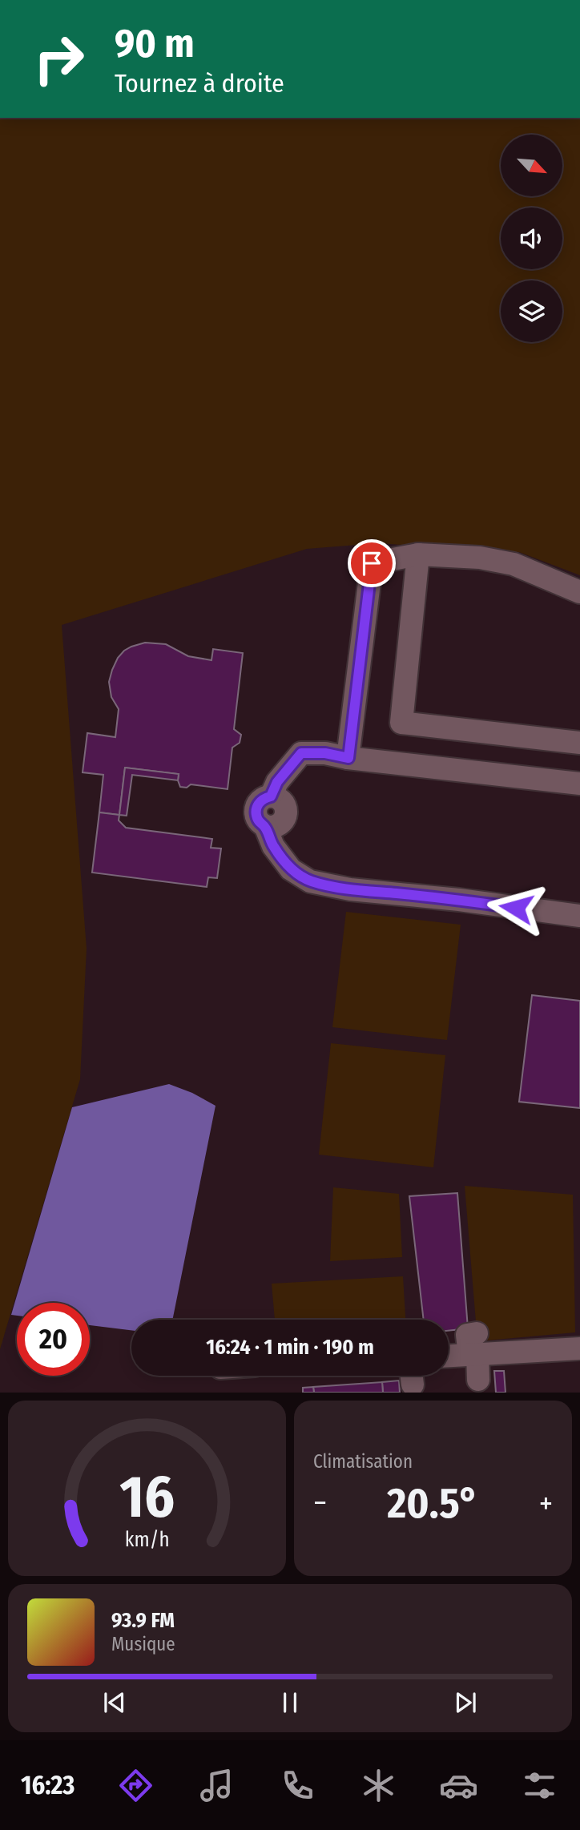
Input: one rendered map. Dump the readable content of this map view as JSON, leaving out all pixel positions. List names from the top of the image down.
{
  "north": "bottom right",
  "page": {
    "turn": ["90 m", "Tournez à droite"],
    "limit": "20",
    "trip": "16:24 · 1 min · 190 m",
    "tile": "Climatisation",
    "heat": ["−", "20.5°", "+"],
    "song": ["93.9 FM", "Musique"],
    "tabs": "16:23",
    "gauge": ["16", "km/h"]
  }
}
